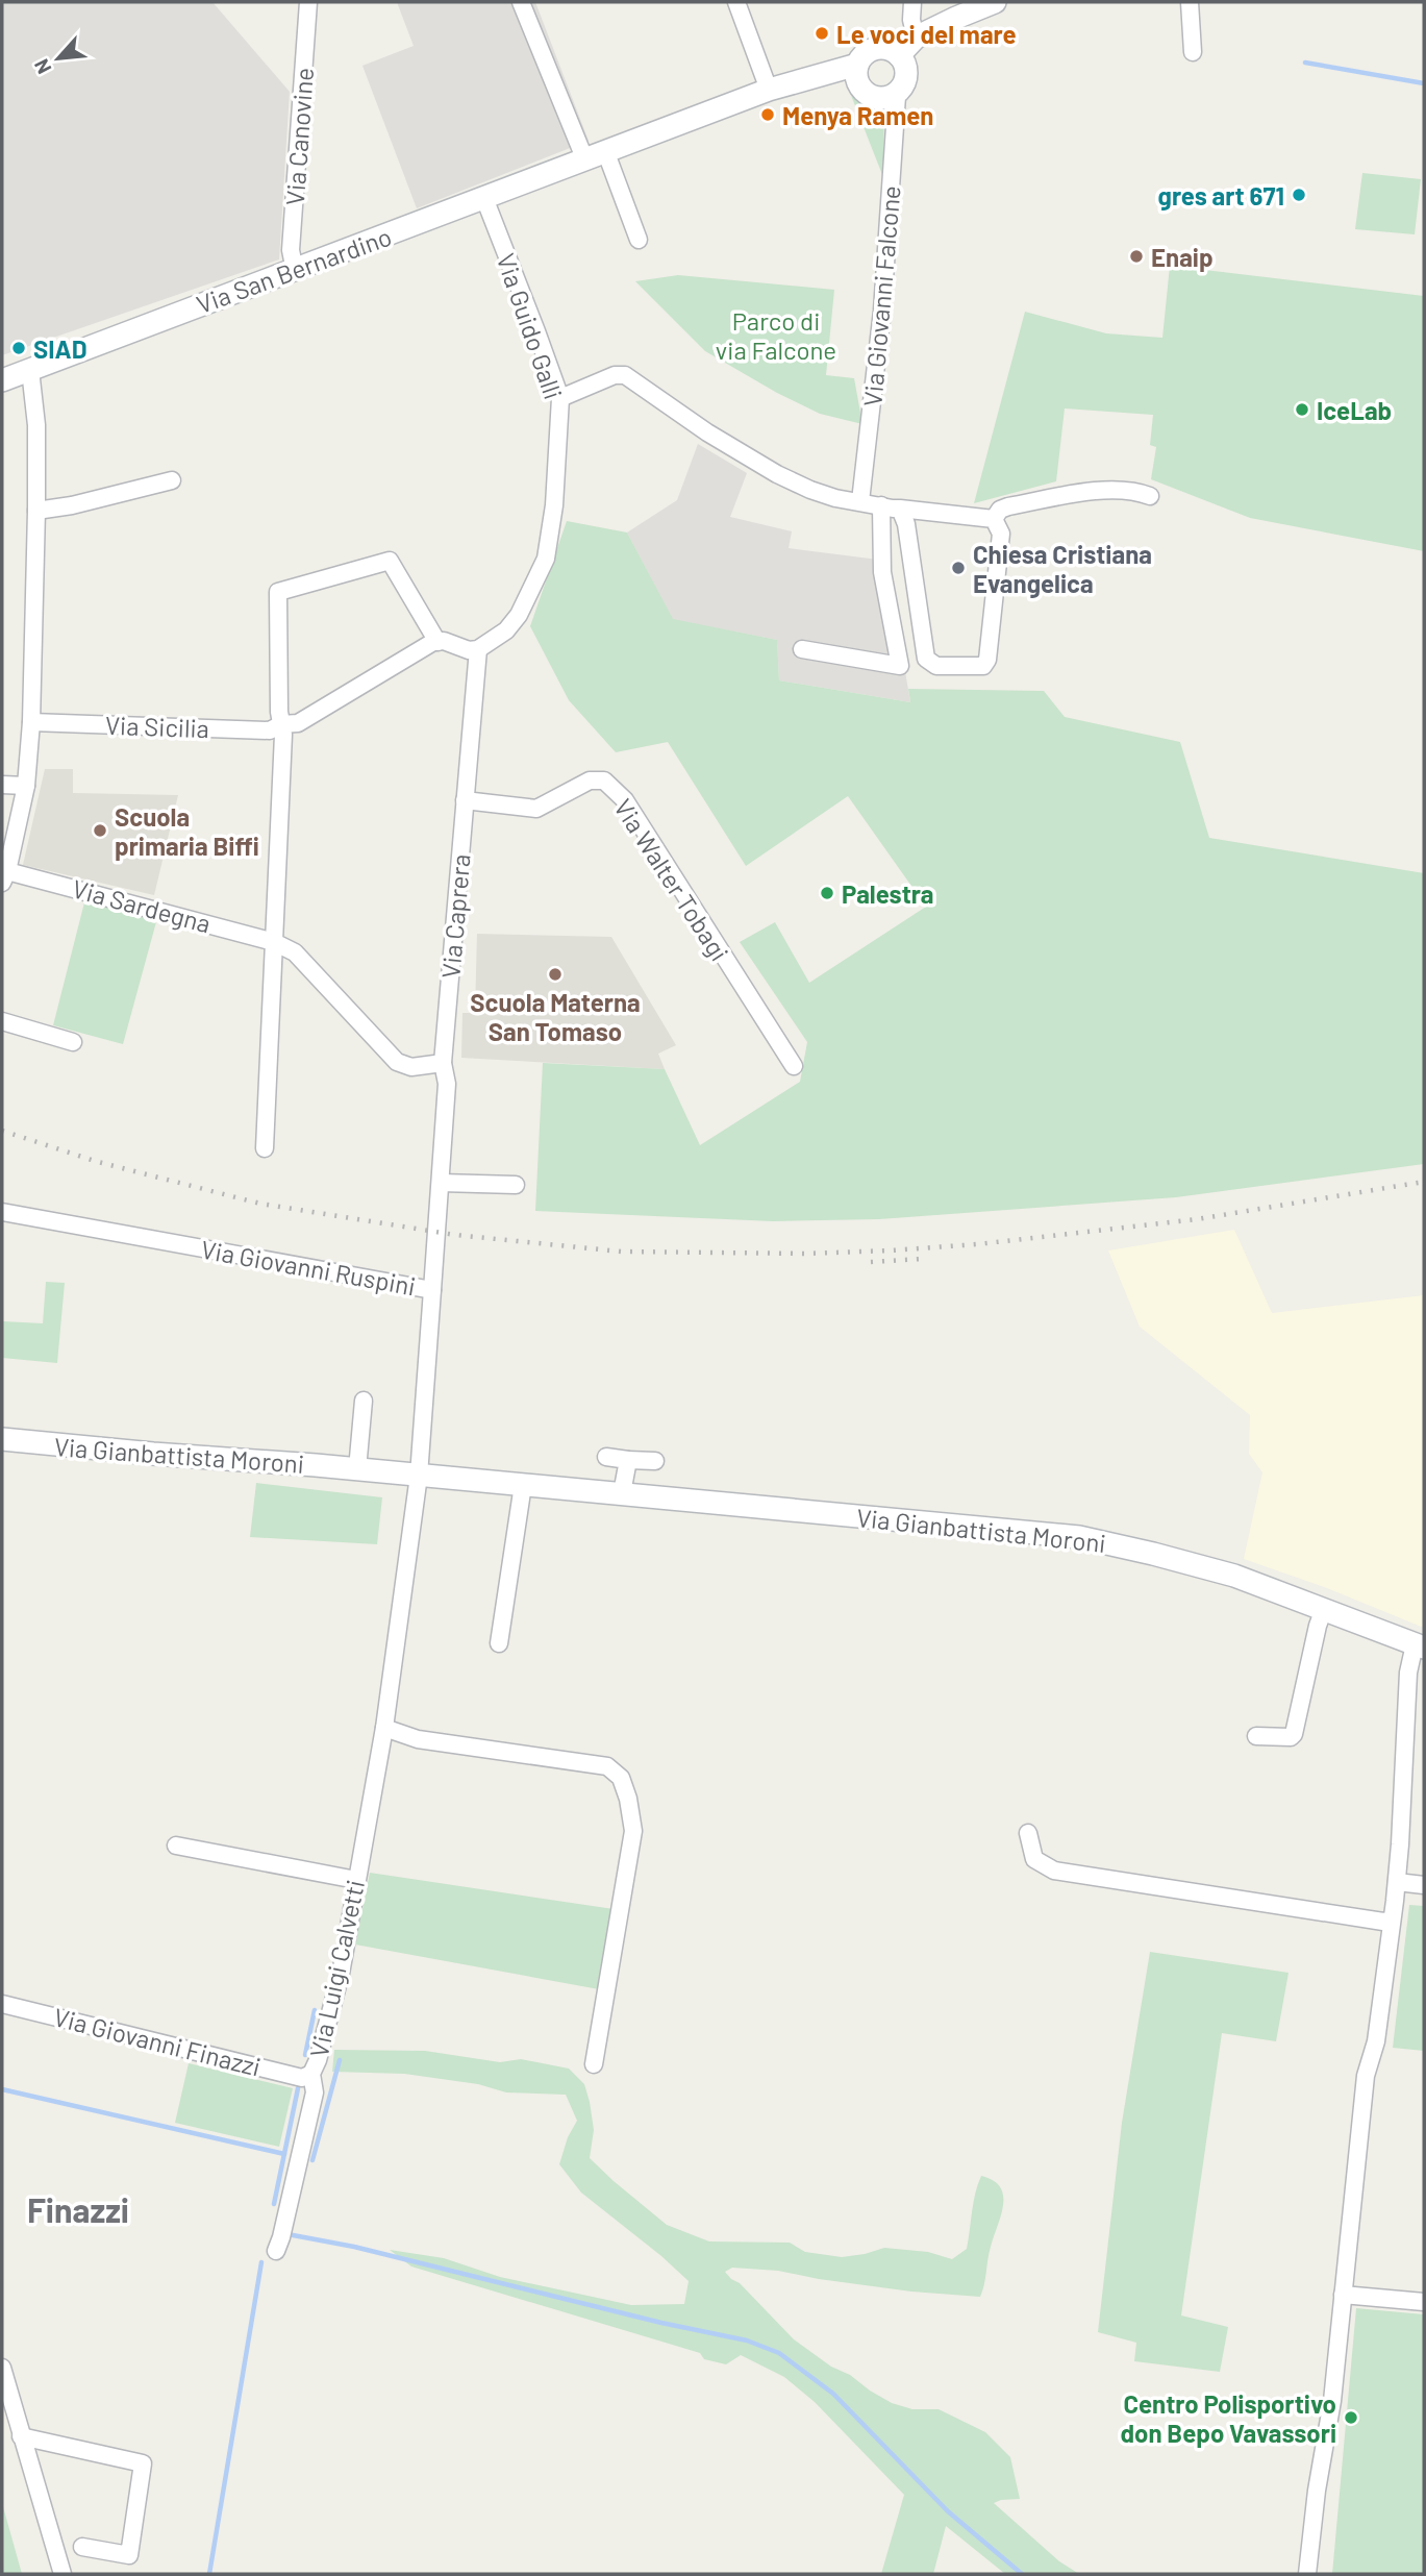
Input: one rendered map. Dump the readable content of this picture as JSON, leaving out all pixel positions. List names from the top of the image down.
{
  "streets": {
    "main road": ["Via San Bernardino", "Via Gianbattista Moroni"],
    "street": [
      "Via Canovine",
      "Via Giovanni Falcone",
      "Via Guido Galli",
      "Via Sicilia",
      "Via Walter Tobagi",
      "Via Sardegna",
      "Via Caprera",
      "Via Giovanni Ruspini",
      "Via Luigi Calvetti",
      "Via Giovanni Finazzi"
    ]
  },
  "crossings": [
    ["Via Canovine", "Via San Bernardino"],
    ["Via San Bernardino", "Via Giovanni Falcone"],
    ["Via San Bernardino", "Via Guido Galli"],
    ["Via Guido Galli", "Via Caprera"],
    ["Via Walter Tobagi", "Via Caprera"],
    ["Via Sardegna", "Via Caprera"],
    ["Via Caprera", "Via Giovanni Ruspini"],
    ["Via Giovanni Ruspini", "Via Gianbattista Moroni"],
    ["Via Giovanni Ruspini", "Via Luigi Calvetti"],
    ["Via Gianbattista Moroni", "Via Luigi Calvetti"],
    ["Via Luigi Calvetti", "Via Giovanni Finazzi"]
  ],
  "districts": ["Finazzi"],
  "parks": ["Parco di via Falcone"],
  "places": [
    "Le voci del mare",
    "Menya Ramen",
    "gres art 671",
    "Enaip",
    "SIAD",
    "IceLab",
    "Chiesa Cristiana Evangelica",
    "Scuola primaria Biffi",
    "Palestra",
    "Scuola Materna San Tomaso",
    "Centro Polisportivo don Bepo Vavassori"
  ],
  "north": "bottom left"
}
